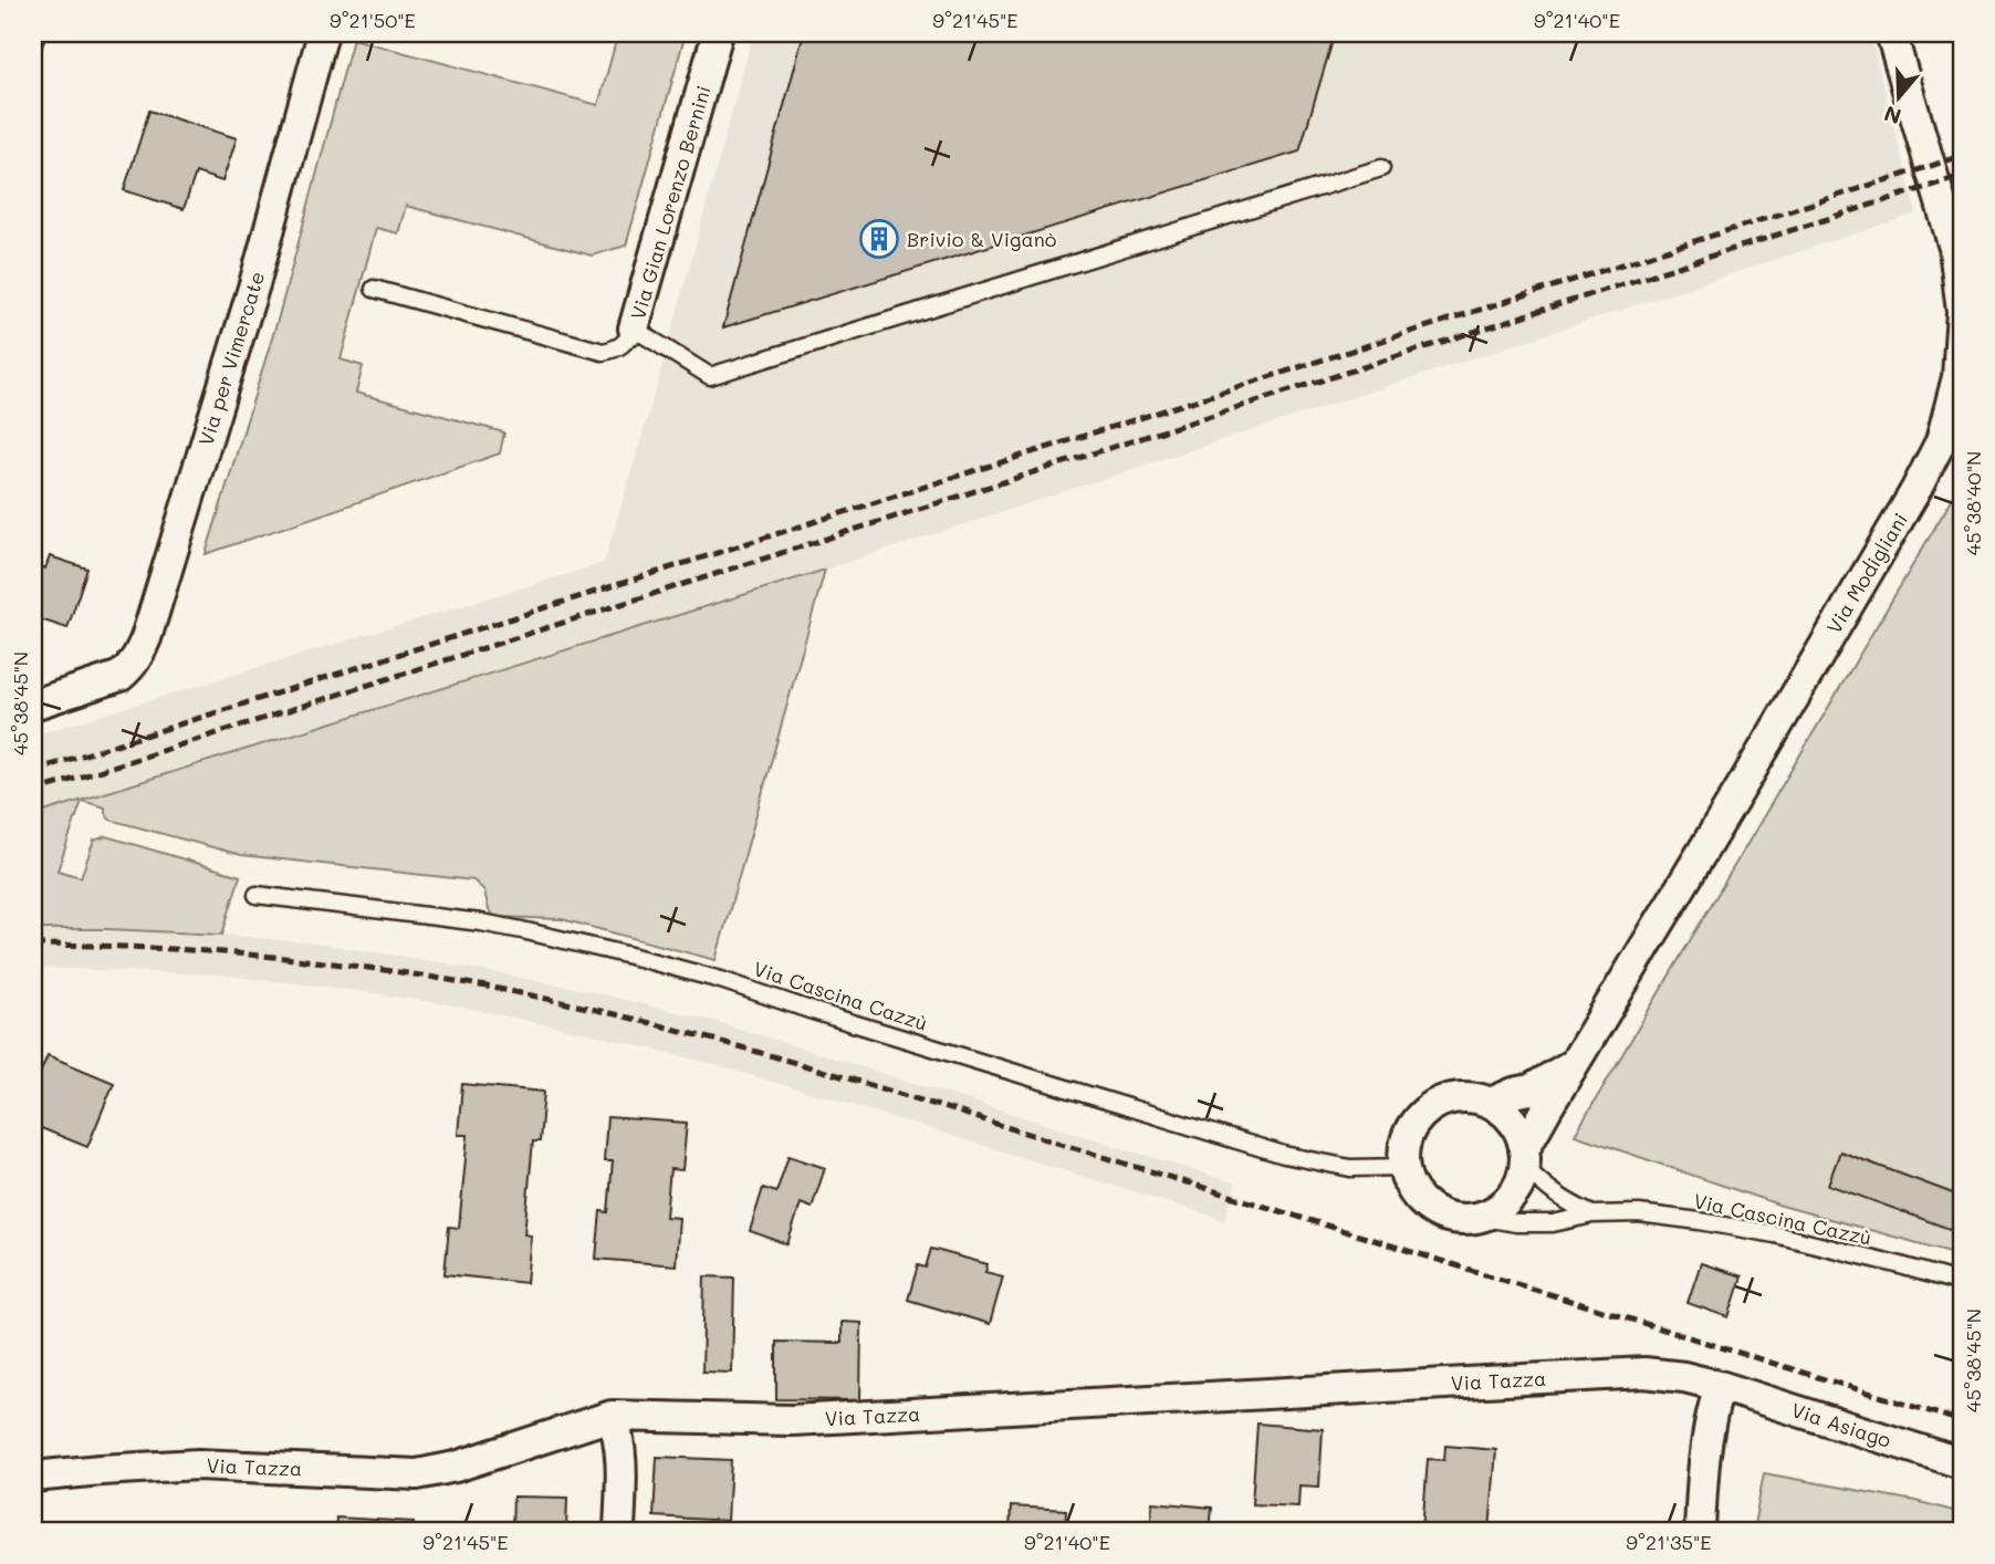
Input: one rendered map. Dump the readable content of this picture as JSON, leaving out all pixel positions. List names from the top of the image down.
{
  "streets": {
    "street": [
      "Via Gian Lorenzo Bernini",
      "Via per Vimercate",
      "Via Modigliani",
      "Via Tazza",
      "Via Asiago"
    ],
    "lane": ["Via Cascina Cazzù"]
  },
  "crossings": [
    ["Via Modigliani", "Via Cascina Cazzù"],
    ["Via Tazza", "Via Asiago"]
  ],
  "places": {
    "building": ["Brivio & Viganò"]
  },
  "north": "bottom",
  "coordinates": [
    "9°21'50\"E",
    "9°21'45\"E",
    "9°21'40\"E",
    "45°38'40\"N",
    "45°38'45\"N",
    "9°21'35\"E"
  ]
}
